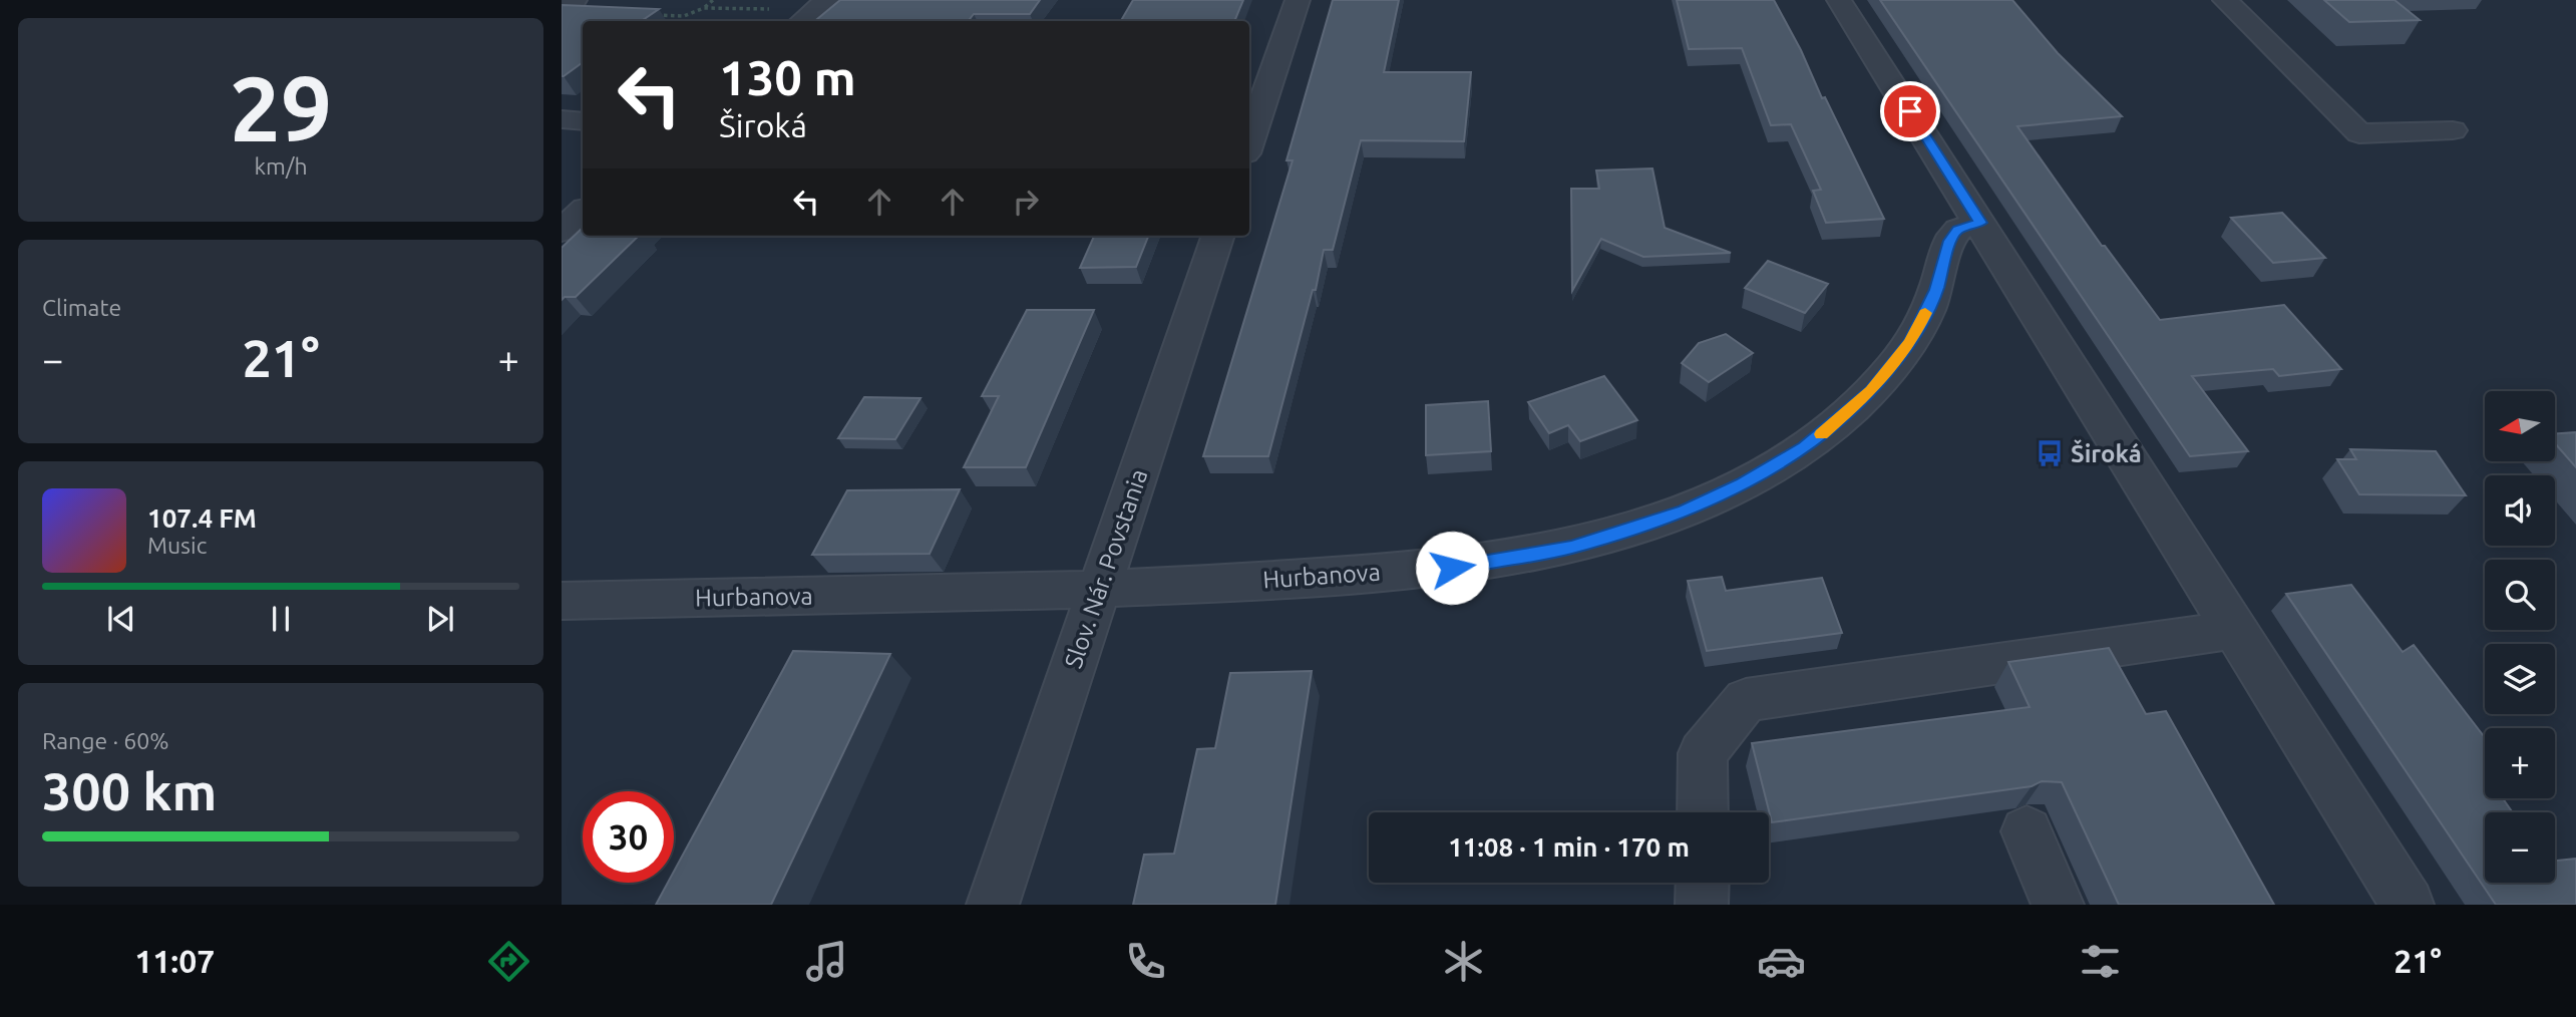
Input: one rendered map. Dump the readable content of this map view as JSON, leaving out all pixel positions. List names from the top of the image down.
{
  "streets": {
    "street": ["Slov. Nár. Povstania", "Hurbanova"]
  },
  "crossings": [
    ["Slov. Nár. Povstania", "Hurbanova"]
  ],
  "places": {
    "bus stop": ["Široká"]
  },
  "north": "left",
  "page": {
    "tile": [
      ["29", "km/h"],
      "Climate",
      ["Range · 60%", "300 km"]
    ],
    "turn": ["130 m", "Široká"],
    "heat": ["−", "21°", "+"],
    "map_buttons": ["+", "−"],
    "song": ["107.4 FM", "Music"],
    "limit": "30",
    "trip": "11:08 · 1 min · 170 m",
    "tabs": ["11:07", "21°"]
  }
}
